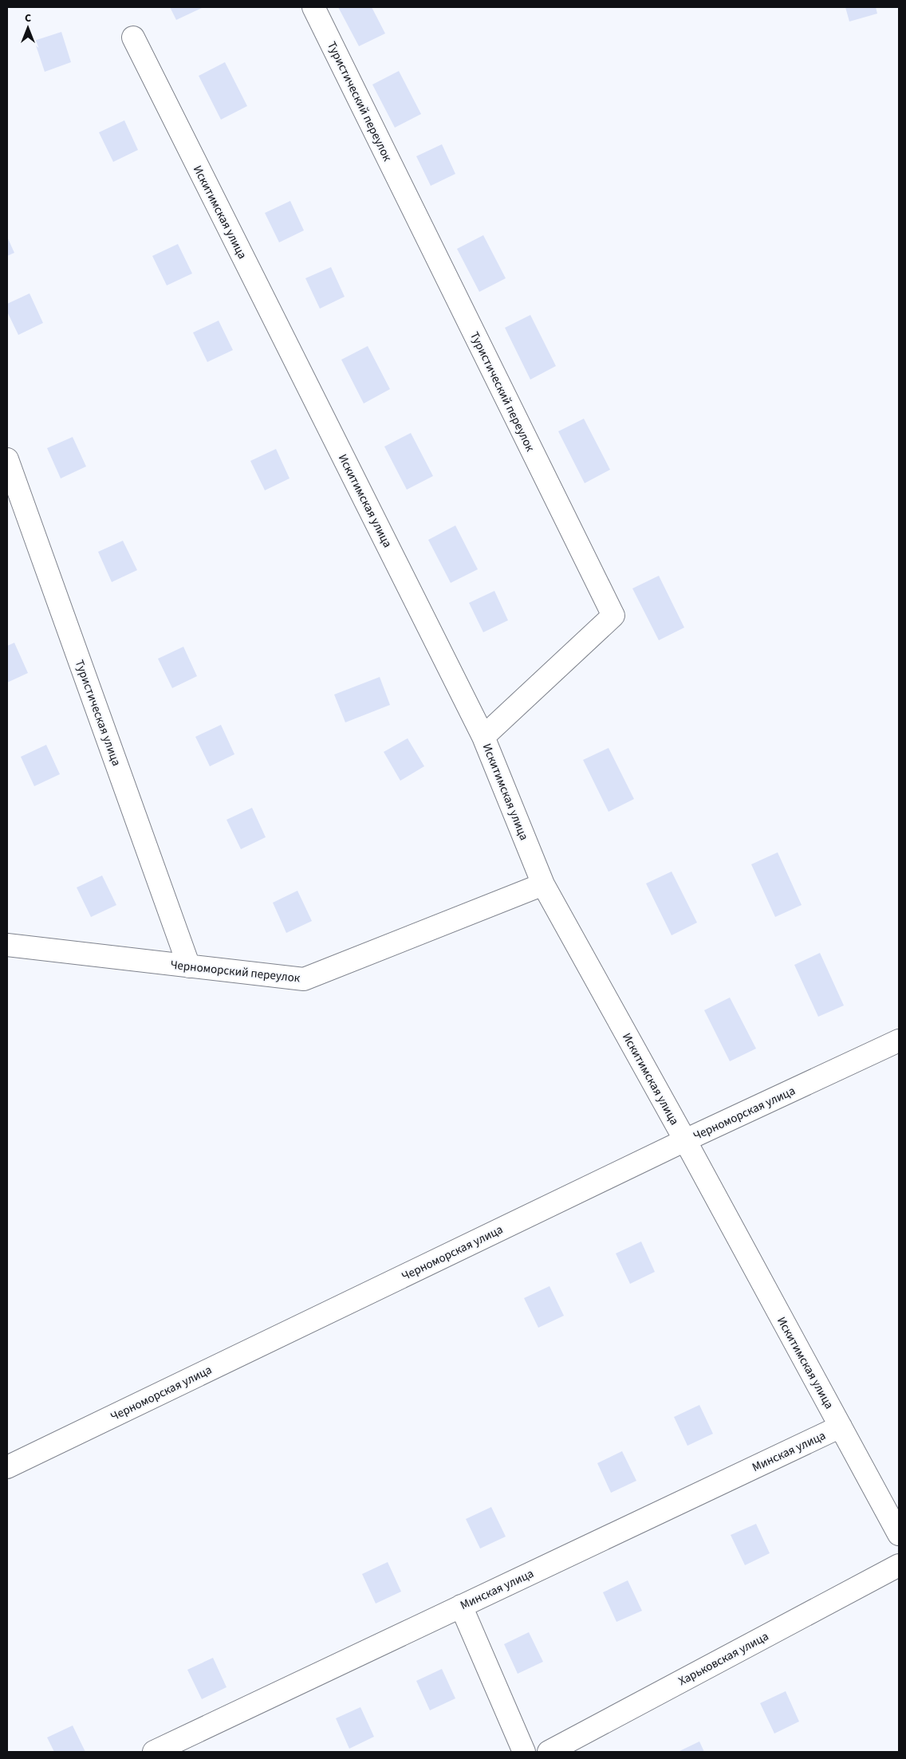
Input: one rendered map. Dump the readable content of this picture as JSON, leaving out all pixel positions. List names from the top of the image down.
{
  "streets": {
    "street": [
      "Туристический переулок",
      "Искитимская улица",
      "Туристическая улица",
      "Черноморский переулок",
      "Черноморская улица",
      "Минская улица",
      "Харьковская улица"
    ]
  },
  "crossings": [
    ["Туристический переулок", "Искитимская улица"],
    ["Искитимская улица", "Черноморский переулок"],
    ["Искитимская улица", "Черноморская улица"],
    ["Искитимская улица", "Минская улица"],
    ["Туристическая улица", "Черноморский переулок"]
  ],
  "north": "top"
}
